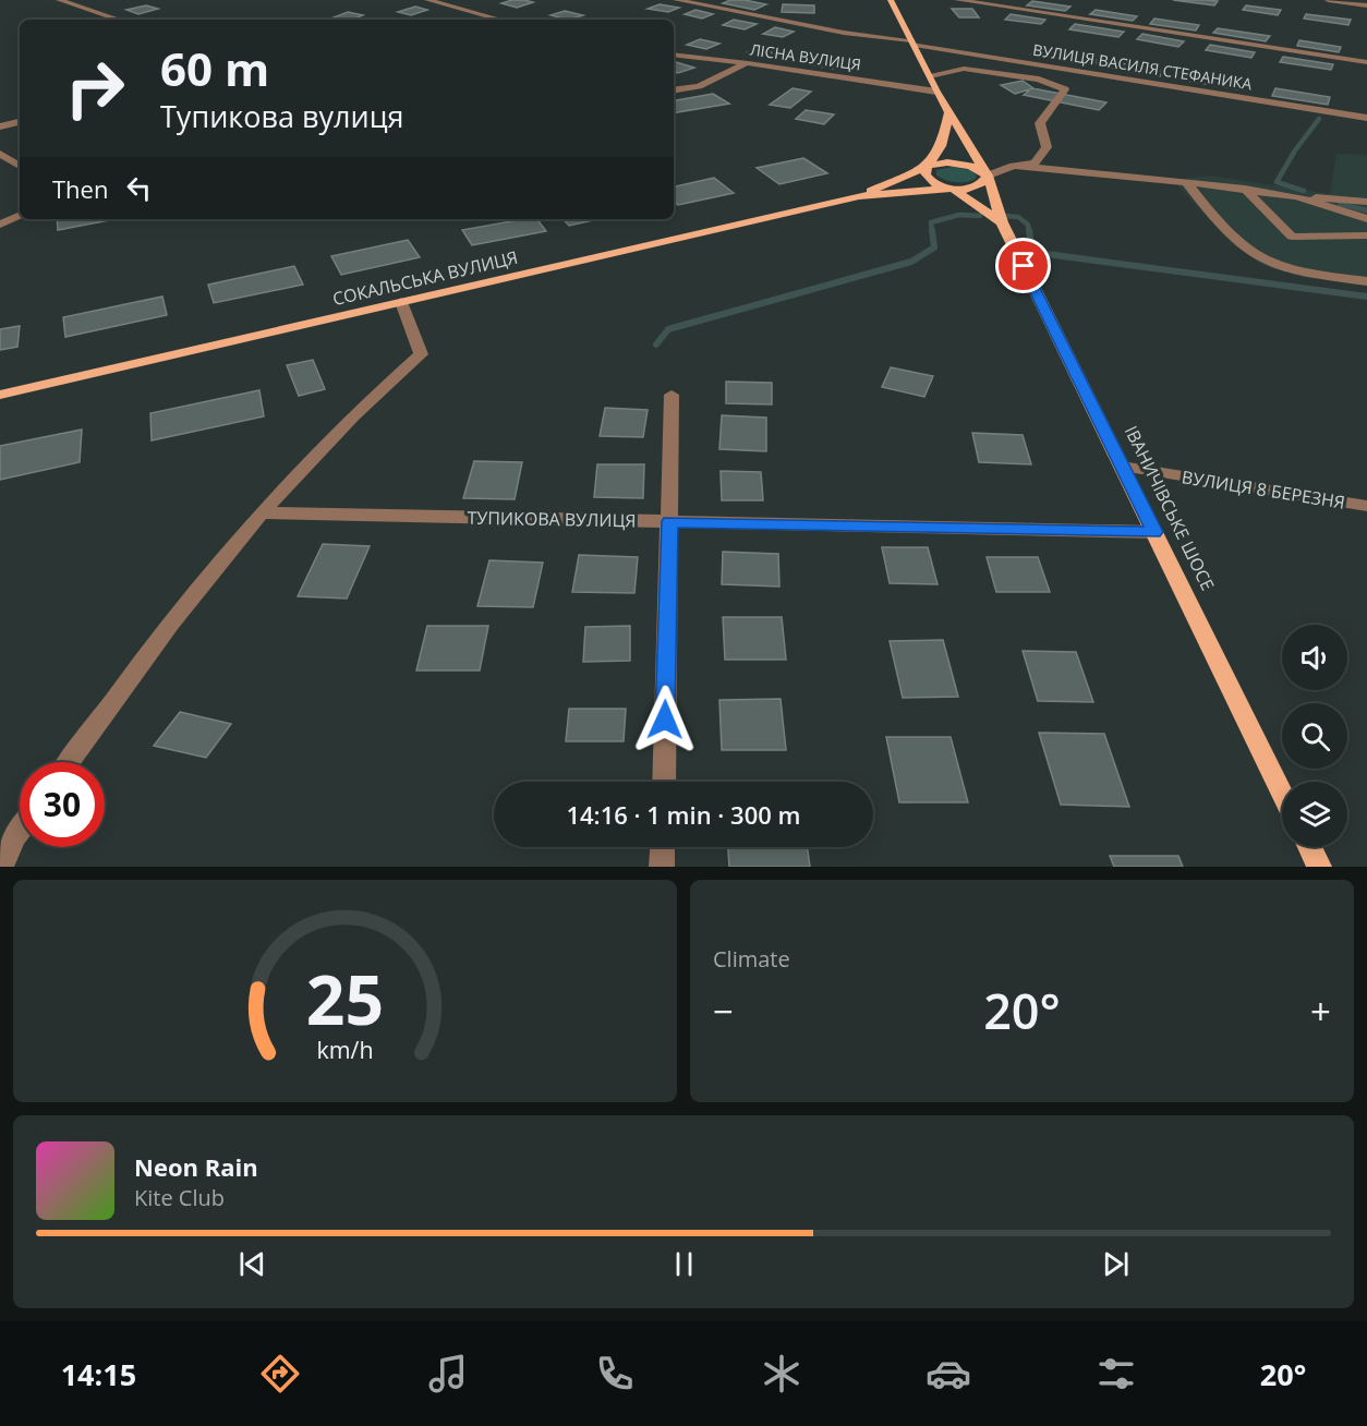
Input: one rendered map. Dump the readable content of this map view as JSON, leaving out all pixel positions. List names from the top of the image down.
{
  "streets": {
    "main road": ["СОКАЛЬСЬКА ВУЛИЦЯ", "ІВАНИЧІВСЬКЕ ШОСЕ"],
    "street": [
      "ЛІСНА ВУЛИЦЯ",
      "ВУЛИЦЯ ВАСИЛЯ СТЕФАНИКА",
      "ВУЛИЦЯ 8 БЕРЕЗНЯ",
      "ТУПИКОВА ВУЛИЦЯ"
    ]
  },
  "crossings": [
    ["ЛІСНА ВУЛИЦЯ", "ІВАНИЧІВСЬКЕ ШОСЕ"],
    ["ВУЛИЦЯ ВАСИЛЯ СТЕФАНИКА", "ІВАНИЧІВСЬКЕ ШОСЕ"],
    ["ВУЛИЦЯ 8 БЕРЕЗНЯ", "ІВАНИЧІВСЬКЕ ШОСЕ"],
    ["ІВАНИЧІВСЬКЕ ШОСЕ", "ТУПИКОВА ВУЛИЦЯ"]
  ],
  "page": {
    "turn": ["60 m", "Тупикова вулиця"],
    "then": "Then",
    "limit": "30",
    "trip": "14:16 · 1 min · 300 m",
    "tile": "Climate",
    "heat": ["−", "20°", "+"],
    "song": ["Neon Rain", "Kite Club"],
    "tabs": ["14:15", "20°"],
    "gauge": ["25", "km/h"]
  }
}
